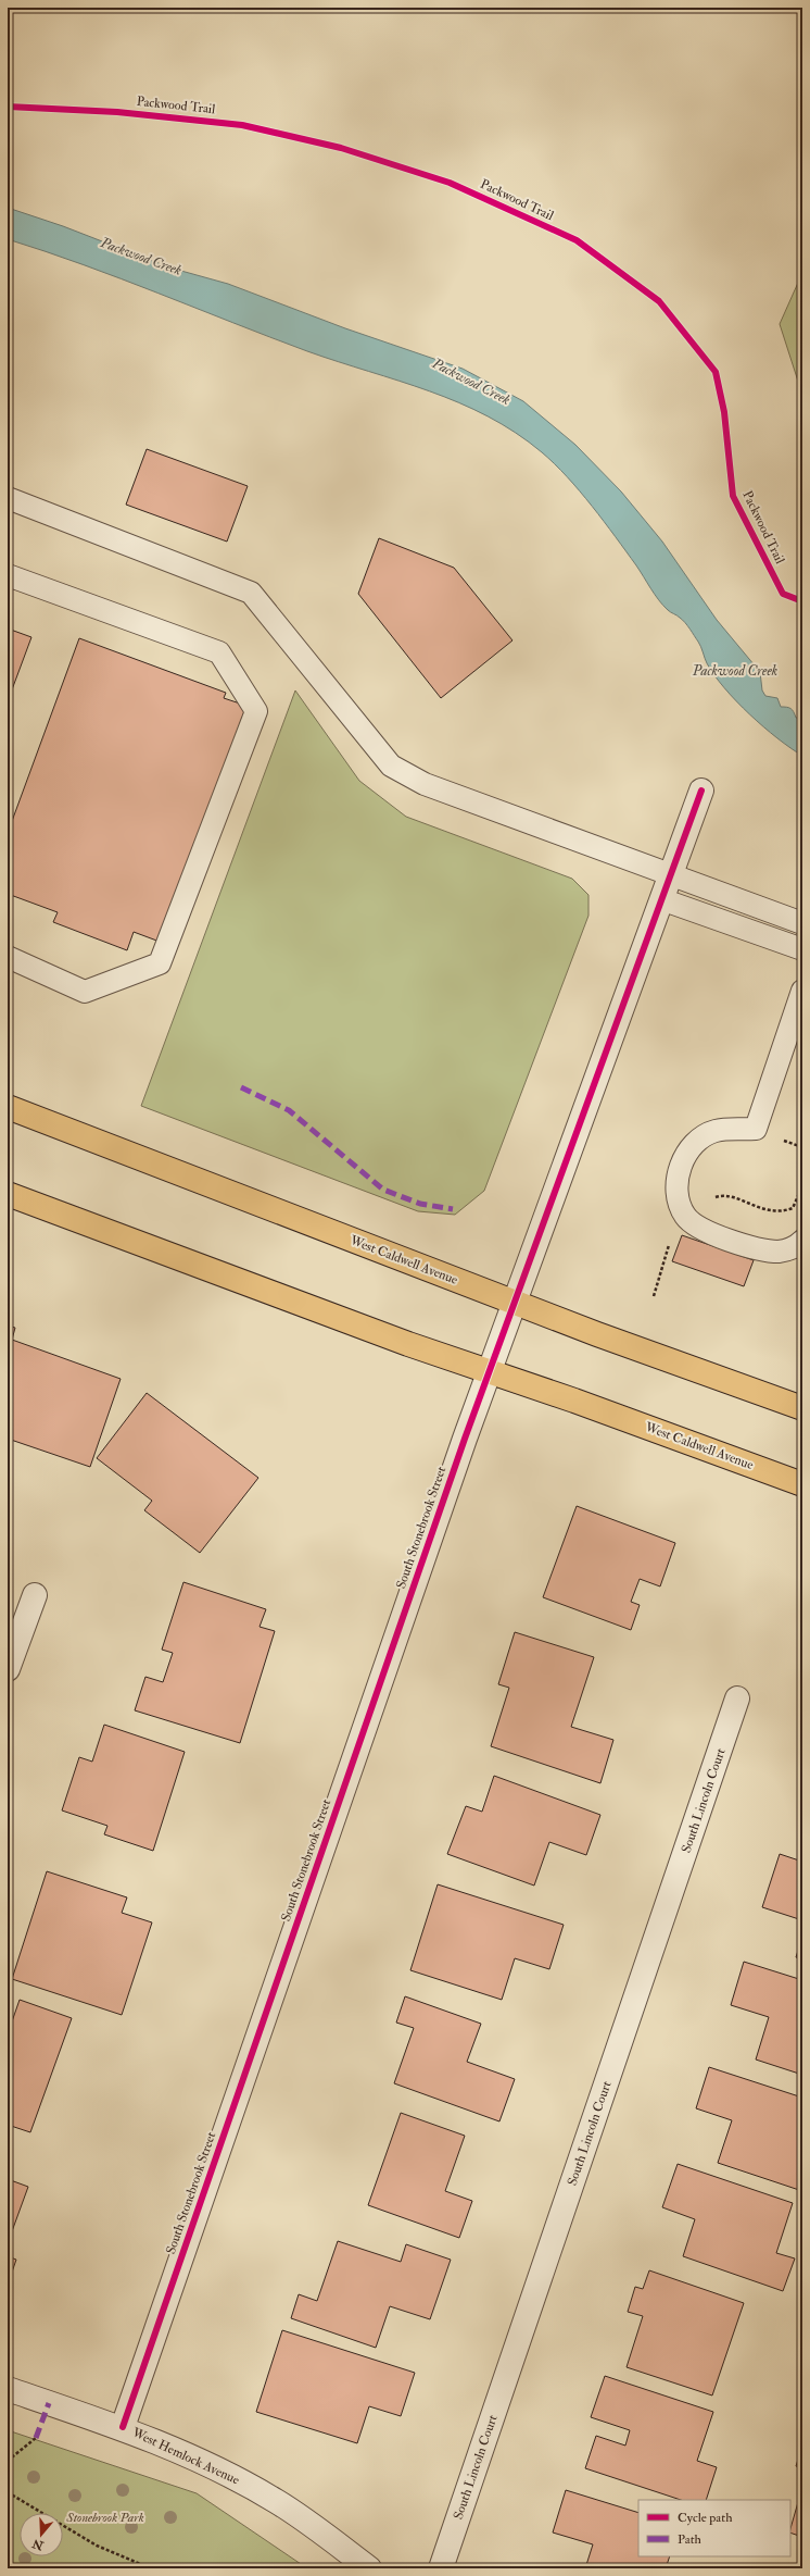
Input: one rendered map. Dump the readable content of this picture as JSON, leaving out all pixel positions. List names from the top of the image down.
{
  "streets": {
    "main road": ["West Caldwell Avenue"],
    "street": ["South Stonebrook Street", "South Lincoln Court", "West Hemlock Avenue"],
    "cycle path": ["Packwood Trail"]
  },
  "crossings": [
    ["West Caldwell Avenue", "South Stonebrook Street"],
    ["South Stonebrook Street", "West Hemlock Avenue"]
  ],
  "water": ["Packwood Creek"],
  "parks": ["Stonebrook Park"],
  "legend": ["Cycle path", "Path"],
  "north": "bottom"
}
